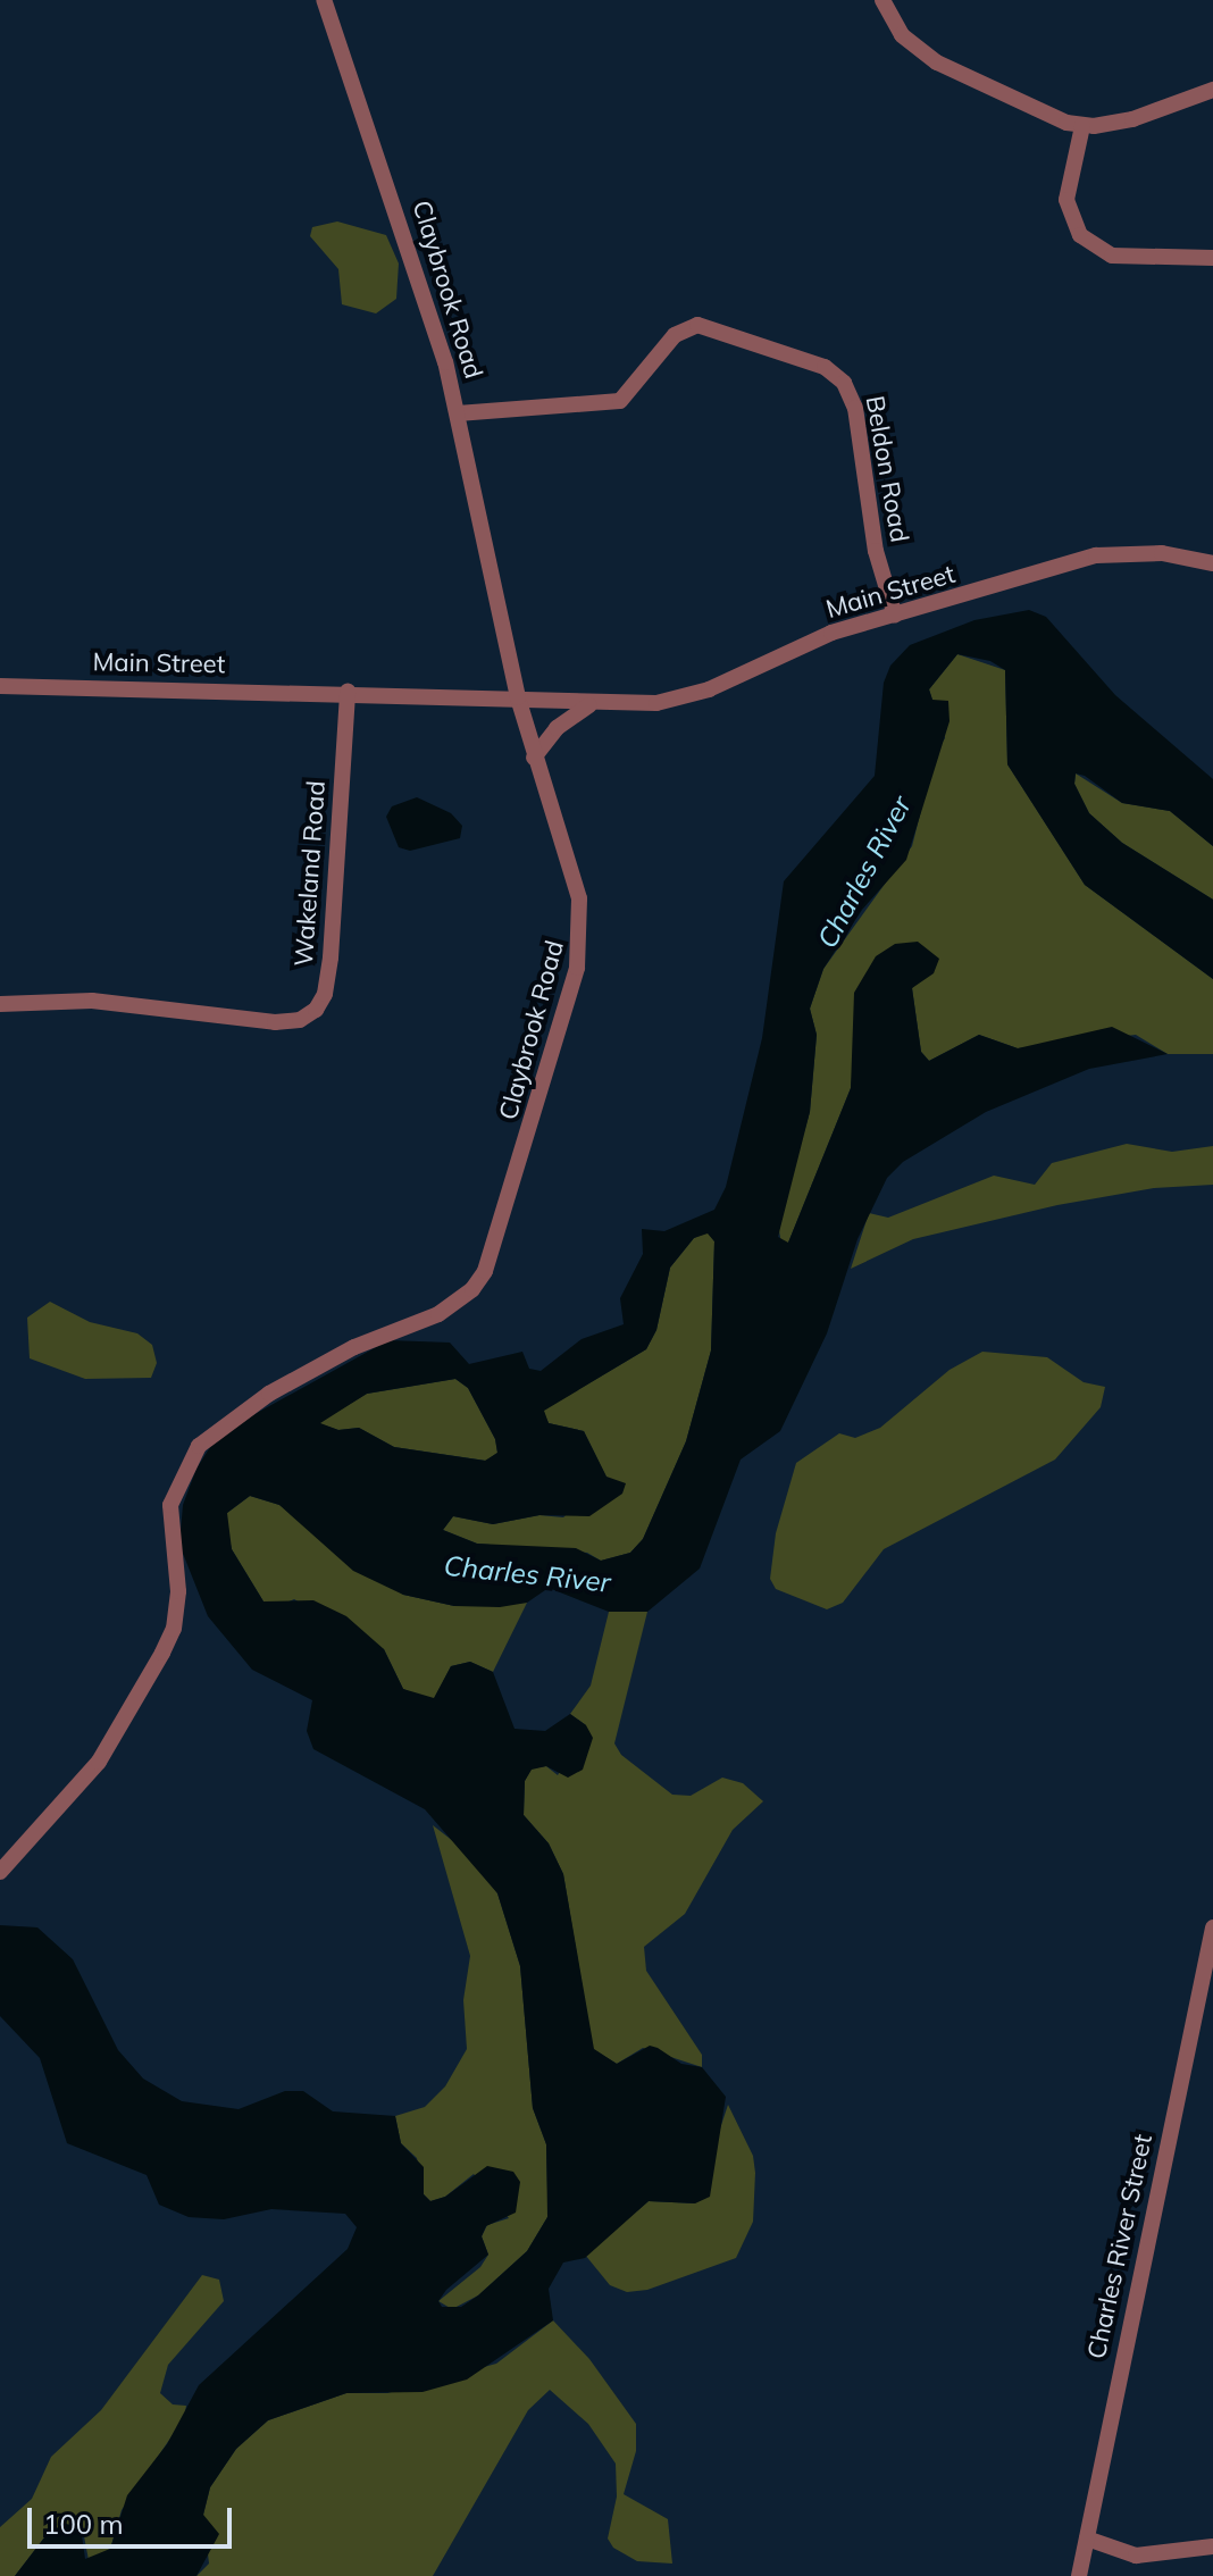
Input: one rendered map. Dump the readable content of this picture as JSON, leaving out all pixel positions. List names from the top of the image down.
{
  "streets": {
    "street": [
      "Claybrook Road",
      "Beldon Road",
      "Main Street",
      "Wakeland Road",
      "Charles River Street"
    ]
  },
  "crossings": [
    ["Claybrook Road", "Beldon Road"],
    ["Claybrook Road", "Main Street"],
    ["Beldon Road", "Main Street"],
    ["Main Street", "Wakeland Road"]
  ],
  "water": ["Charles River"],
  "scale_bar": "100 m"
}
